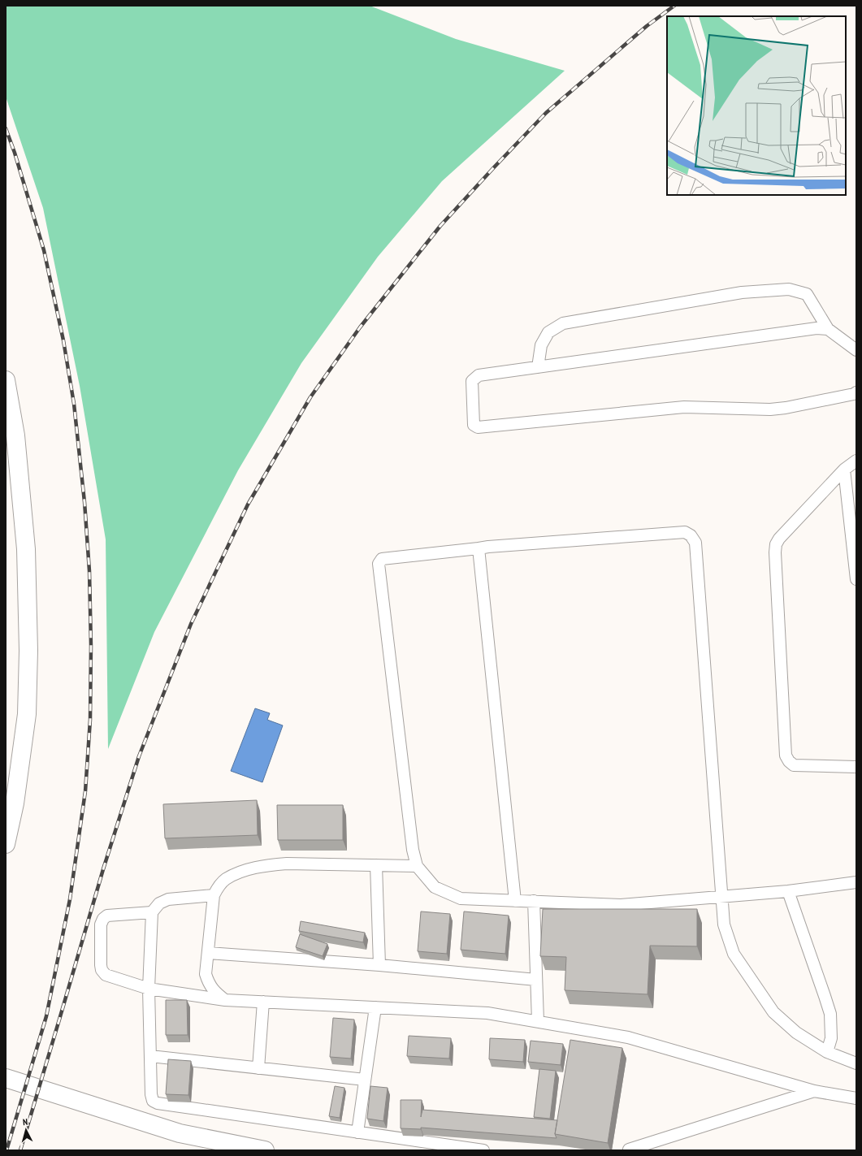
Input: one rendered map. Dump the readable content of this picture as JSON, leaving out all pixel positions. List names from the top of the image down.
{
  "north": "top"
}
